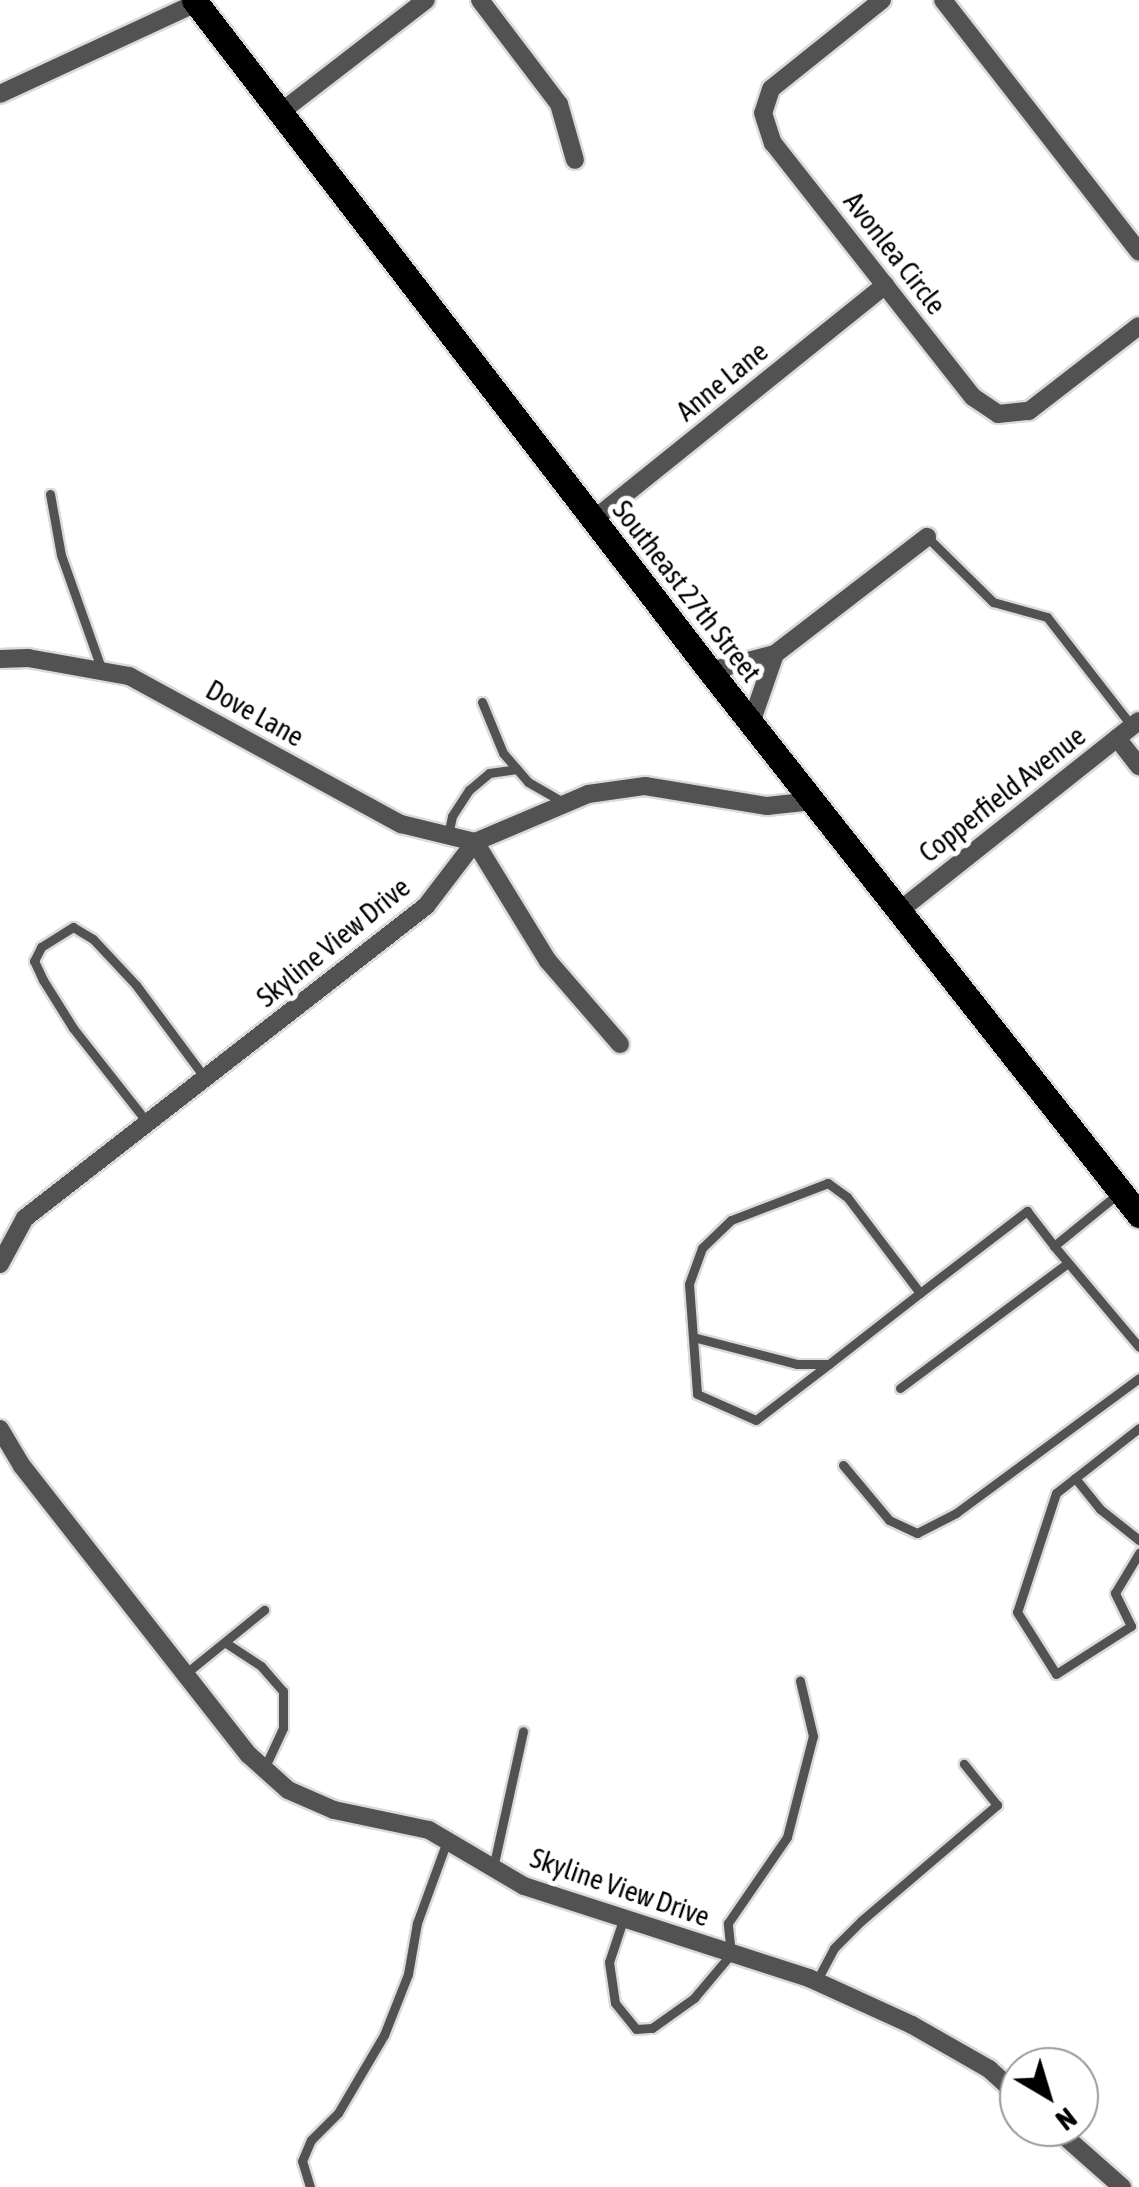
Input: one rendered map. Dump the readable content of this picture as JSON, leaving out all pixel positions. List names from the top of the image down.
{
  "streets": {
    "main road": ["Southeast 27th Street"],
    "street": [
      "Avonlea Circle",
      "Anne Lane",
      "Dove Lane",
      "Copperfield Avenue",
      "Skyline View Drive"
    ]
  },
  "crossings": [
    ["Avonlea Circle", "Anne Lane"],
    ["Anne Lane", "Southeast 27th Street"],
    ["Southeast 27th Street", "Copperfield Avenue"],
    ["Southeast 27th Street", "Skyline View Drive"],
    ["Dove Lane", "Skyline View Drive"]
  ],
  "north": "bottom right"
}
